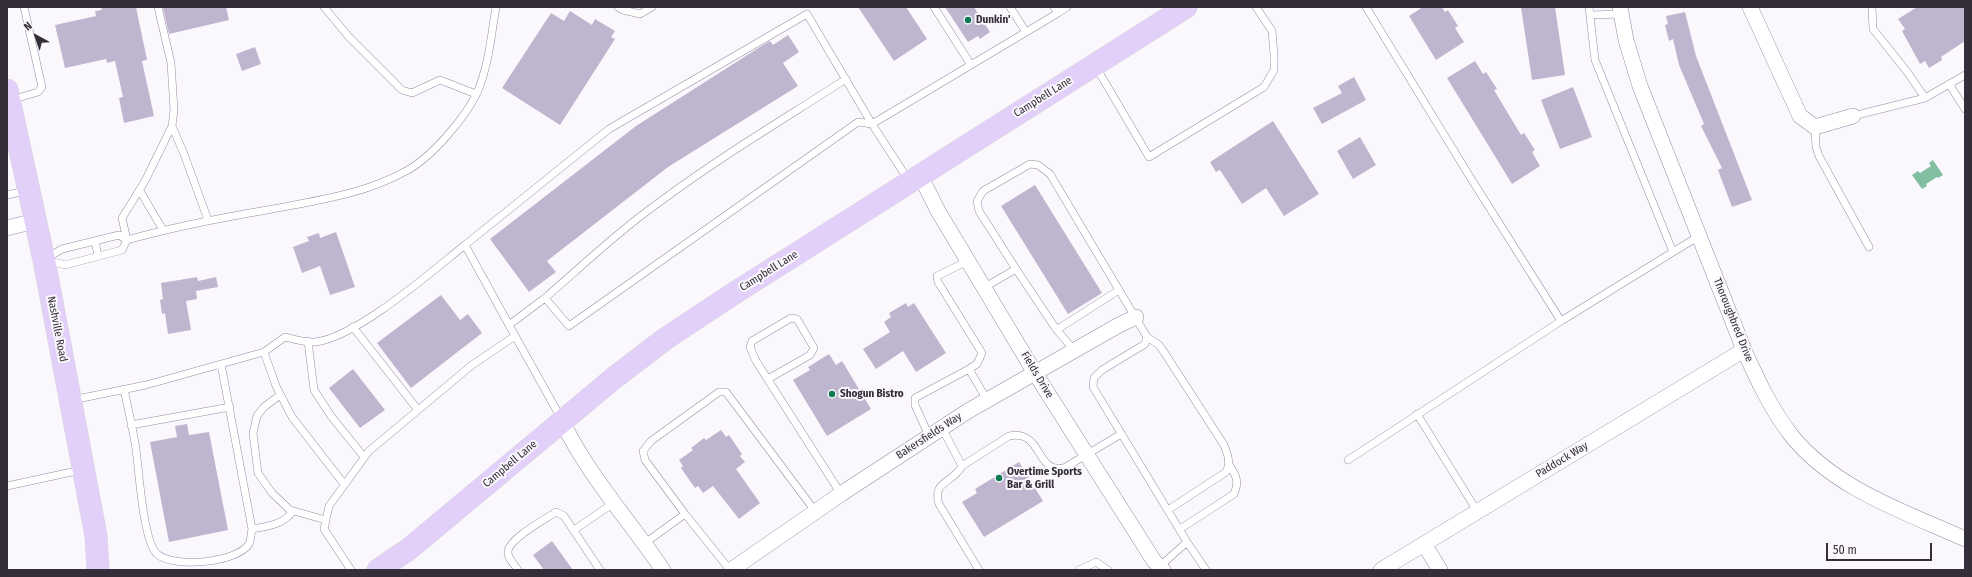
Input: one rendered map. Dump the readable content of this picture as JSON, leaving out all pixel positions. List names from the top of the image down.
{
  "streets": {
    "main road": ["Campbell Lane", "Nashville Road"],
    "street": [
      "Thoroughbred Drive",
      "Fields Drive",
      "Bakersfields Way",
      "Paddock Way"
    ]
  },
  "crossings": [
    ["Campbell Lane", "Fields Drive"],
    ["Thoroughbred Drive", "Paddock Way"],
    ["Fields Drive", "Bakersfields Way"]
  ],
  "places": ["Dunkin'", "Shogun Bistro", "Overtime Sports Bar & Grill"],
  "scale_bar": "50 m",
  "north": "top left"
}
